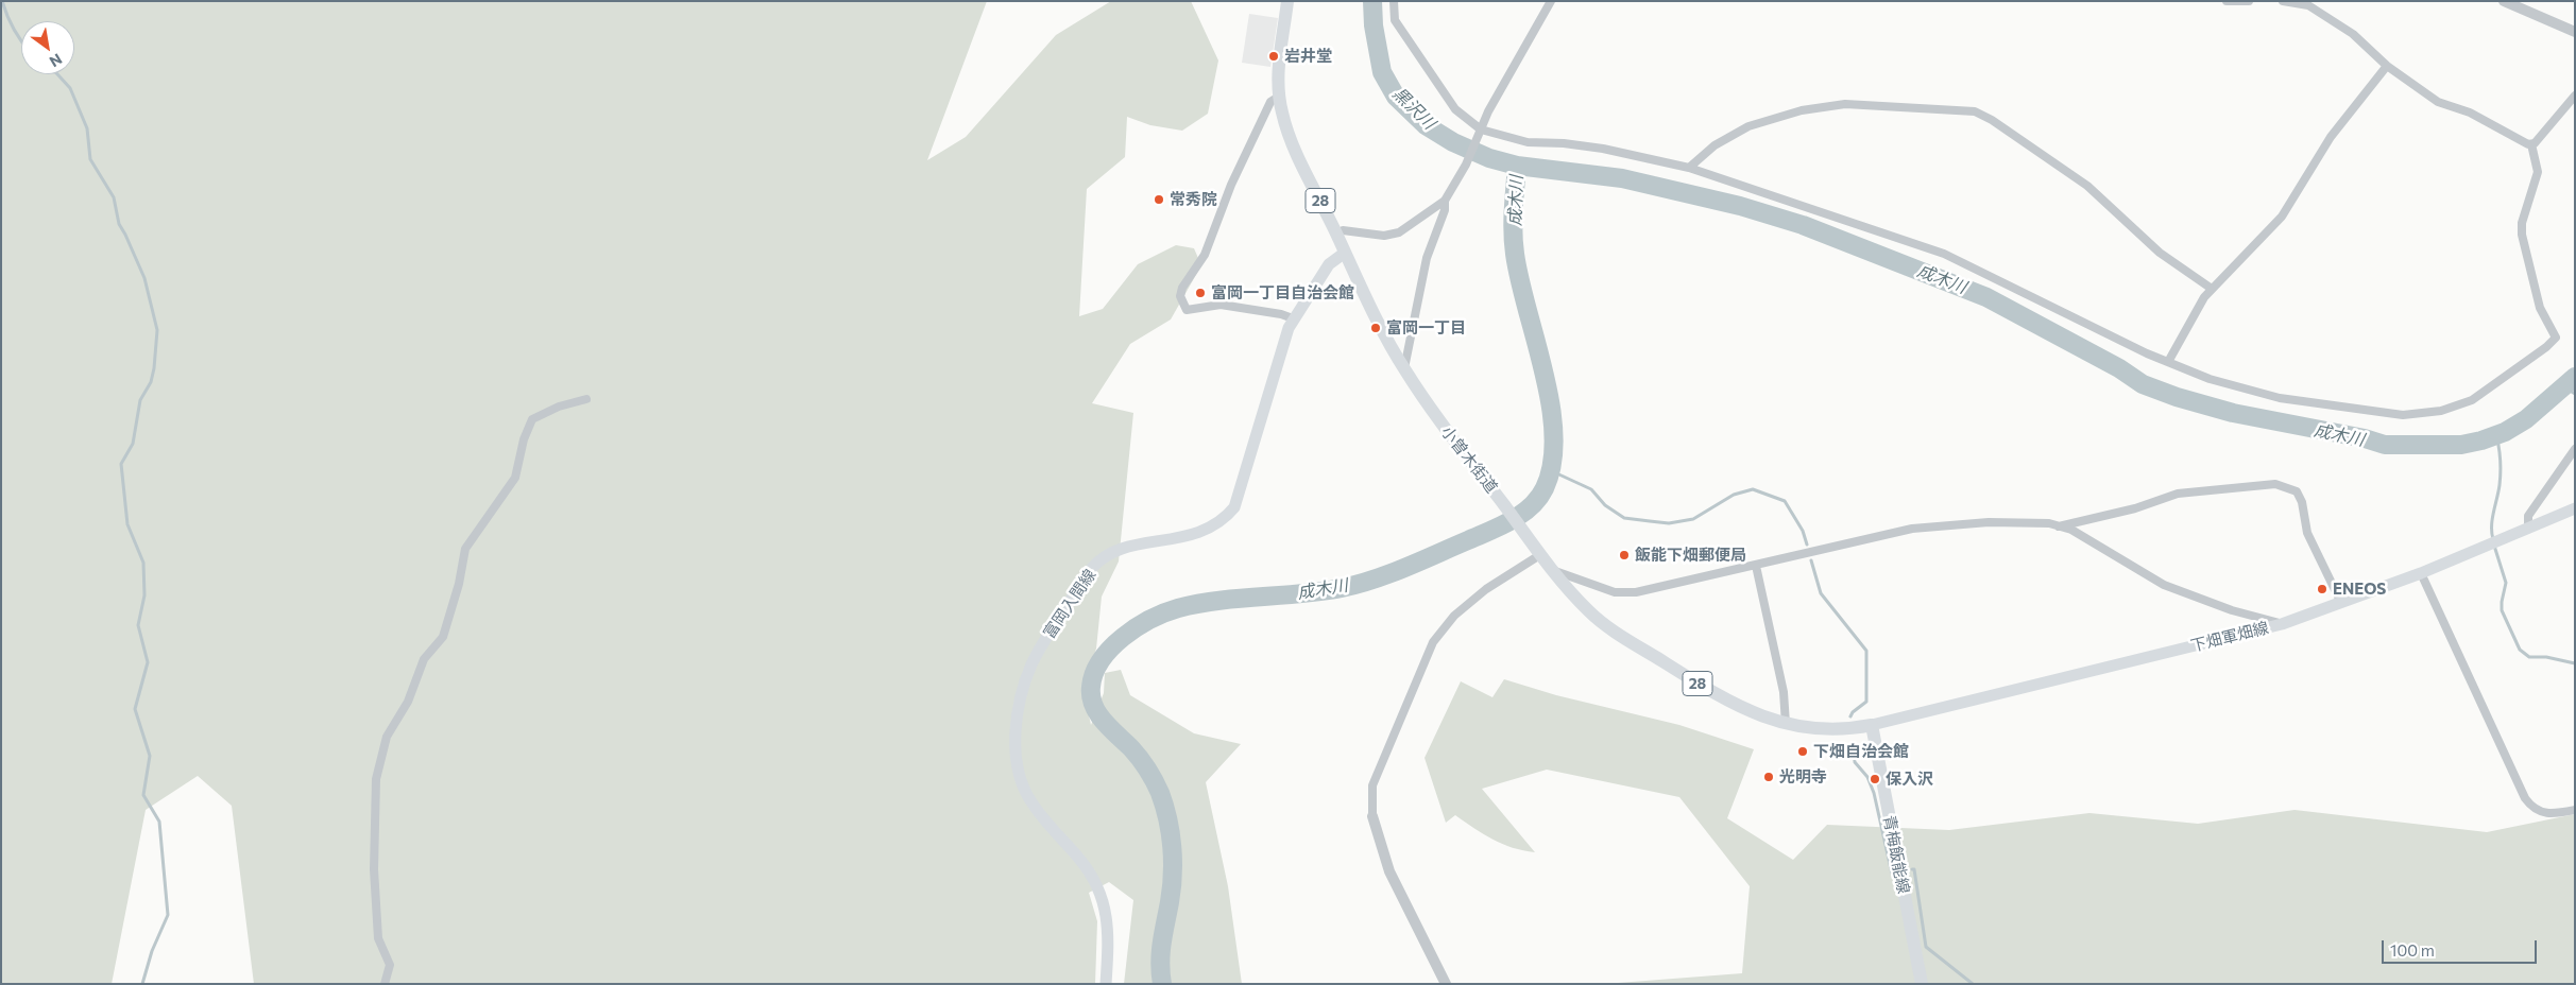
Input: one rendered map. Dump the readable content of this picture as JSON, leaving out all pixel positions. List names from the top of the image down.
{
  "streets": {
    "main road": [
      "28",
      "小曽木街道",
      "富岡入間線",
      "下畑軍畑線",
      "青梅飯能線"
    ]
  },
  "crossings": [
    ["小曽木街道", "富岡入間線"],
    ["小曽木街道", "下畑軍畑線"],
    ["小曽木街道", "青梅飯能線"],
    ["下畑軍畑線", "青梅飯能線"]
  ],
  "water": ["黒沢川", "成木川"],
  "places": [
    "岩井堂",
    "常秀院",
    "富岡一丁目自治会館",
    "富岡一丁目",
    "飯能下畑郵便局",
    "ENEOS",
    "下畑自治会館",
    "光明寺",
    "保入沢"
  ],
  "scale_bar": "100 m",
  "north": "bottom right"
}
